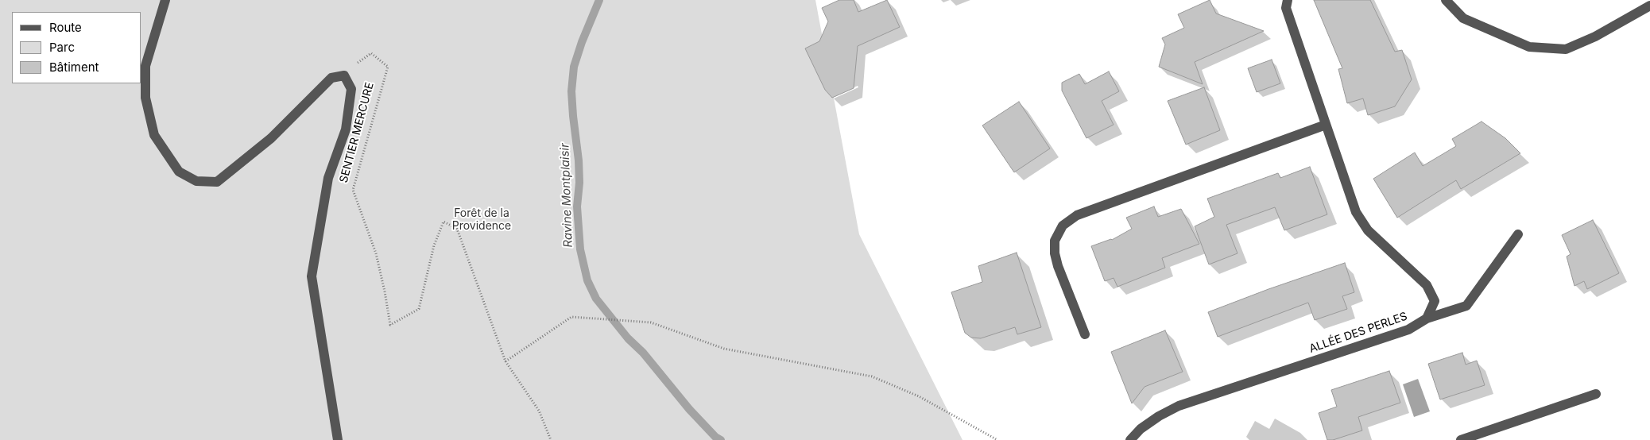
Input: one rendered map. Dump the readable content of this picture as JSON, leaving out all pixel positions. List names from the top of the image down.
{
  "streets": {
    "street": ["ALLÉE DES PERLES"],
    "path": ["SENTIER MERCURE"]
  },
  "water": ["Ravine Montplaisir"],
  "parks": ["Forêt de la Providence"],
  "legend": ["Route", "Parc", "Bâtiment"]
}
